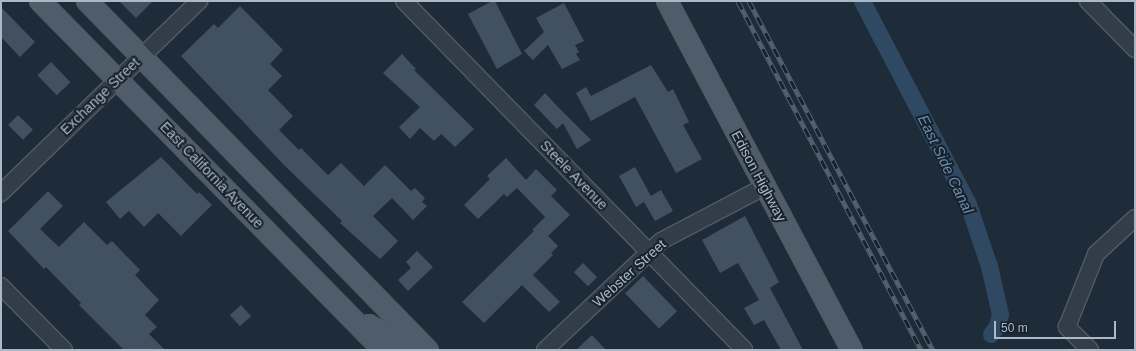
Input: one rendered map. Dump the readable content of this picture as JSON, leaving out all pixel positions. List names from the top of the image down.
{
  "streets": {
    "main road": ["East California Avenue", "Edison Highway"],
    "street": ["Exchange Street", "Steele Avenue", "Webster Street"]
  },
  "crossings": [
    ["Exchange Street", "East California Avenue"],
    ["Steele Avenue", "Webster Street"],
    ["Edison Highway", "Webster Street"]
  ],
  "water": ["East Side Canal"],
  "scale_bar": "50 m"
}
